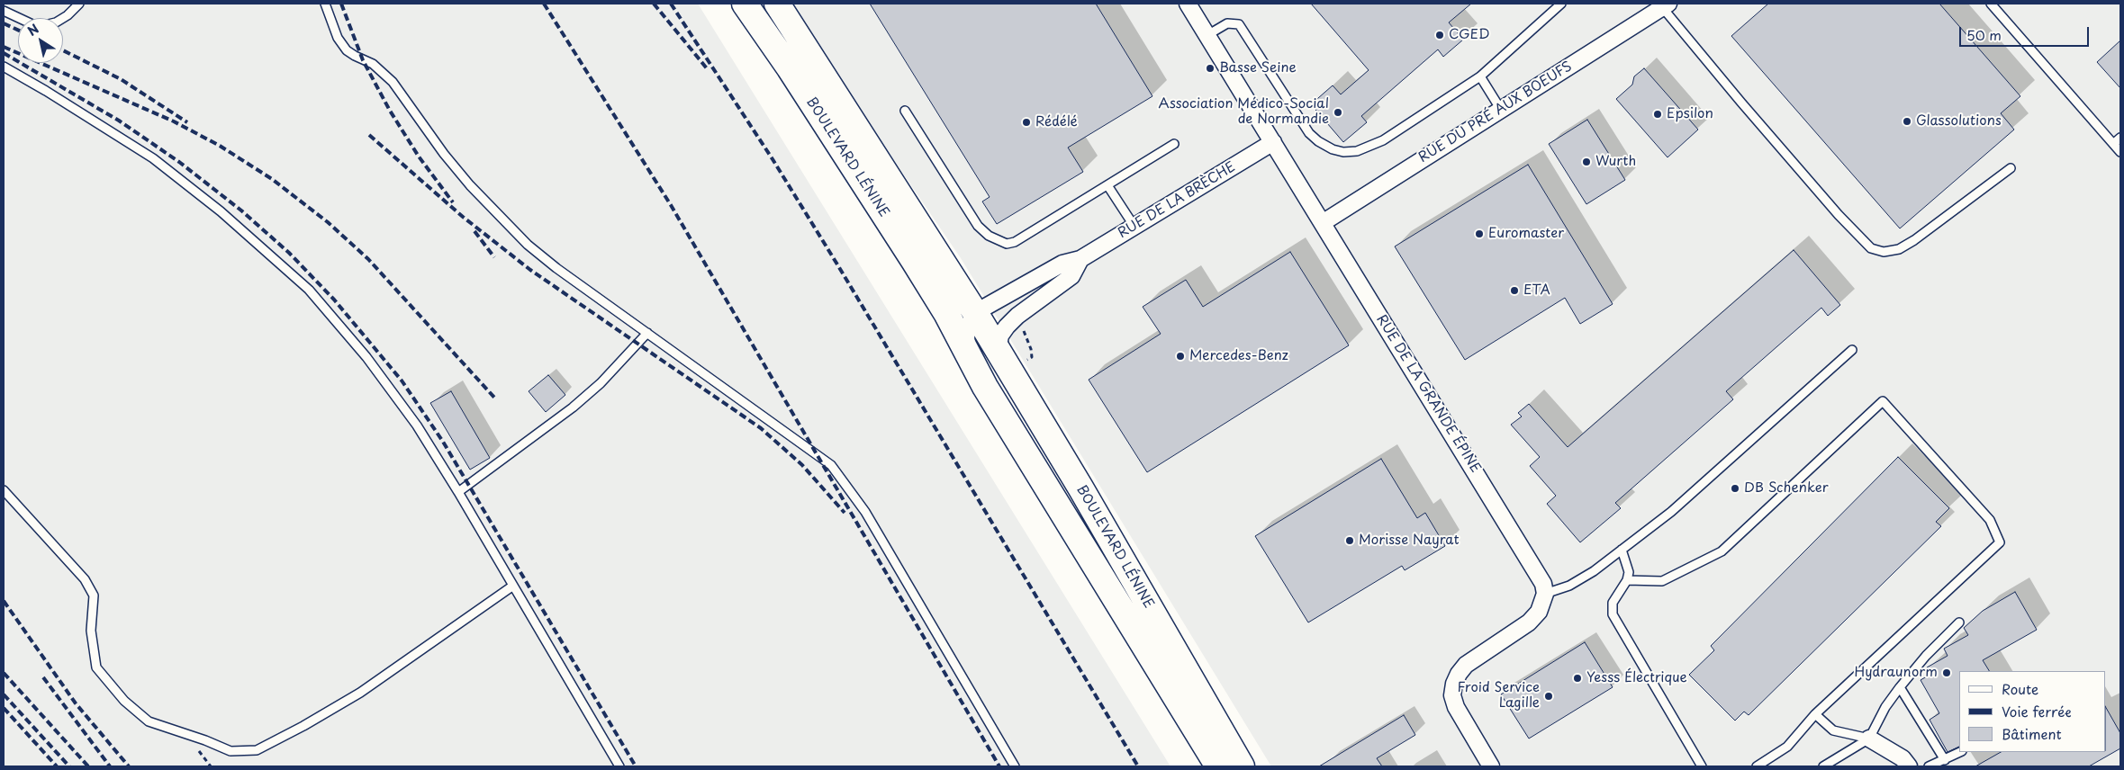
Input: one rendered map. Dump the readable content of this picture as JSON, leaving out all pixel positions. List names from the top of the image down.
{
  "streets": {
    "main road": ["BOULEVARD LÉNINE"],
    "street": ["RUE DU PRÉ AUX BOEUFS", "RUE DE LA BRÈCHE", "RUE DE LA GRANDE ÉPINE"]
  },
  "crossings": [
    ["RUE DU PRÉ AUX BOEUFS", "RUE DE LA GRANDE ÉPINE"],
    ["BOULEVARD LÉNINE", "RUE DE LA BRÈCHE"],
    ["RUE DE LA BRÈCHE", "RUE DE LA GRANDE ÉPINE"]
  ],
  "places": [
    "CGED",
    "Basse Seine",
    "Association Médico-Social de Normandie",
    "Epsilon",
    "Glassolutions",
    "Rédélé",
    "Wurth",
    "Euromaster",
    "ETA",
    "Mercedes-Benz",
    "DB Schenker",
    "Morisse Nayrat",
    "Hydraunorm",
    "Yesss Électrique",
    "Froid Service Lagille"
  ],
  "legend": ["Route", "Voie ferrée", "Bâtiment"],
  "scale_bar": "50 m",
  "north": "top left"
}
